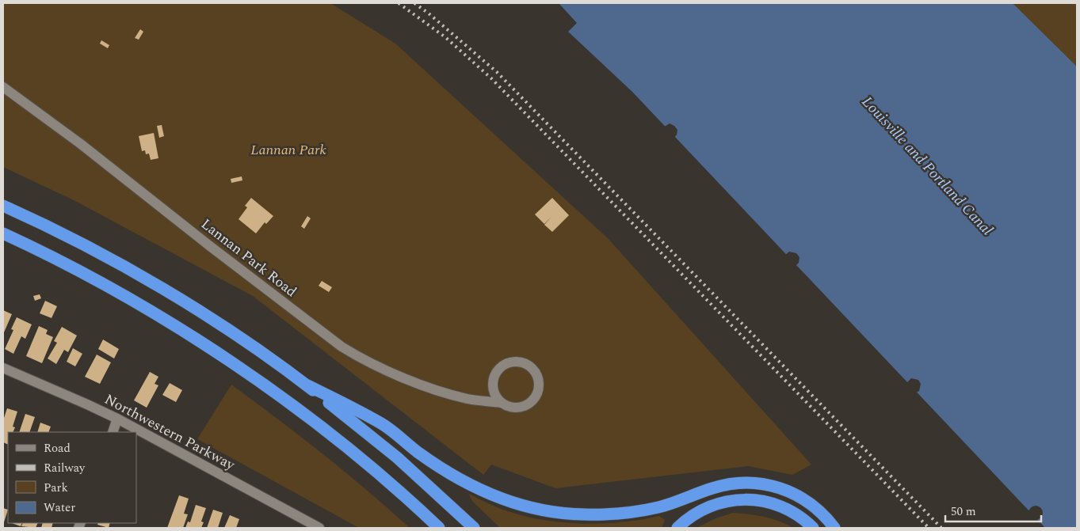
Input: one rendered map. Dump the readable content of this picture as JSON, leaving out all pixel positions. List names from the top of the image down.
{
  "streets": {
    "street": ["Lannan Park Road", "Northwestern Parkway"]
  },
  "water": ["Louisville and Portland Canal"],
  "parks": ["Lannan Park"],
  "legend": [
    "Road",
    "Railway",
    "Park",
    "Water"
  ],
  "scale_bar": "50 m"
}
